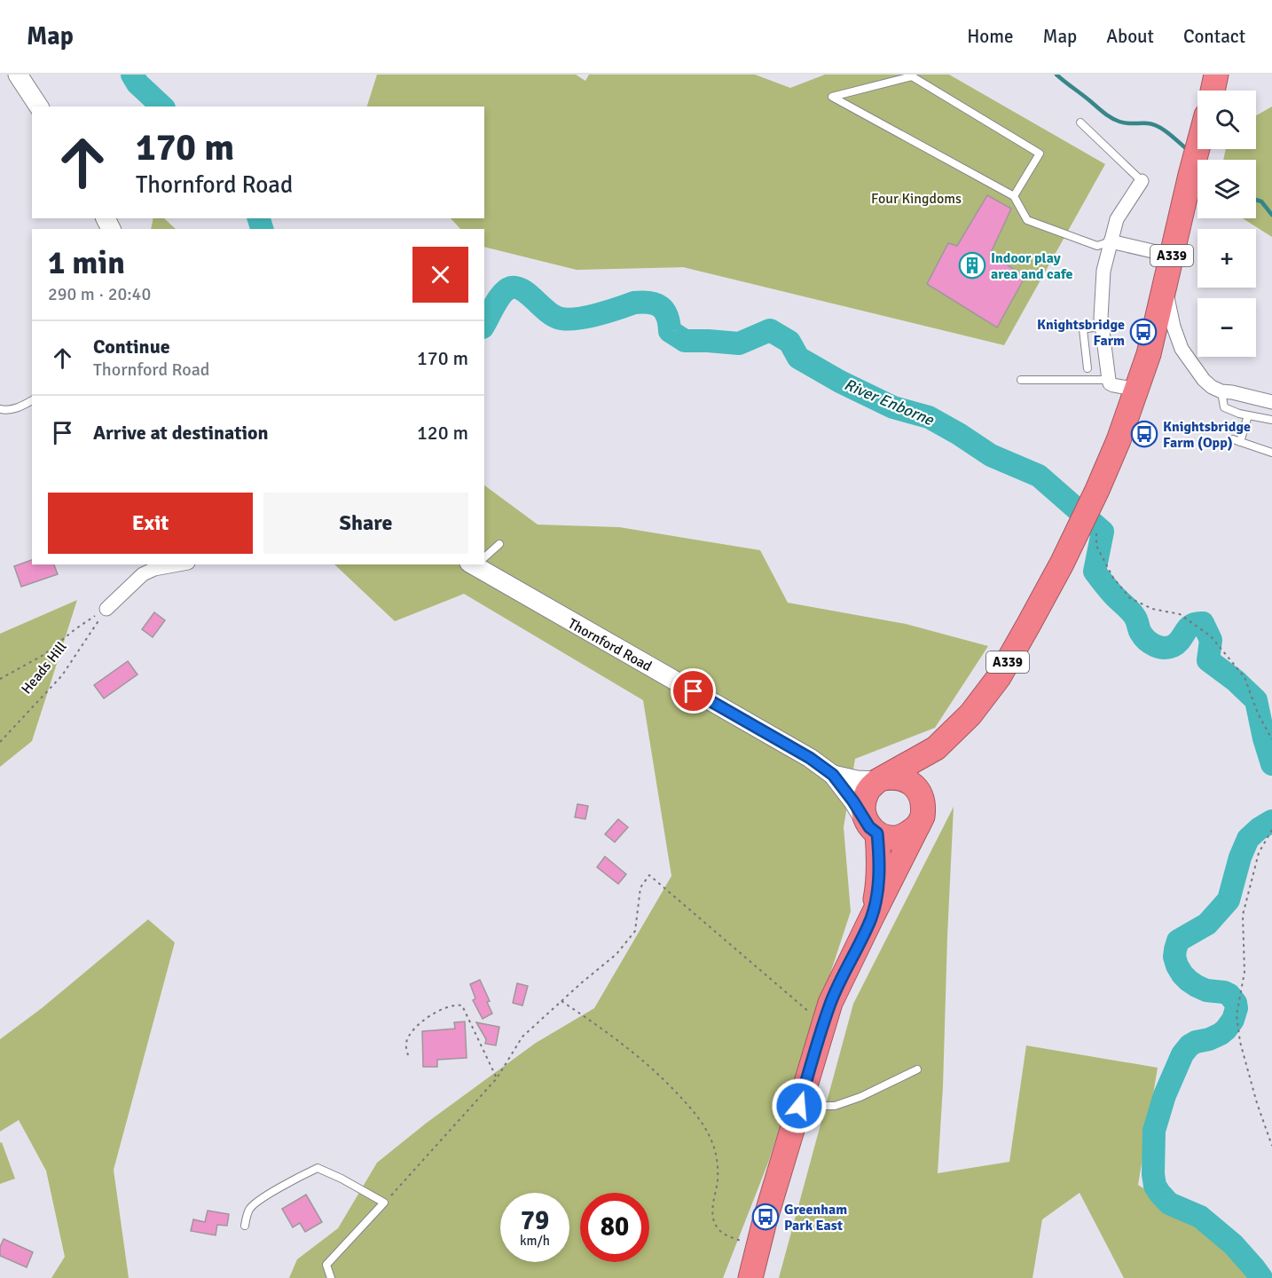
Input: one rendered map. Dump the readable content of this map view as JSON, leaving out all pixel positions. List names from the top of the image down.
{
  "streets": {
    "highway": ["A339"],
    "street": ["Thornford Road"],
    "path": ["Heads Hill"]
  },
  "crossings": [
    ["A339", "Thornford Road"]
  ],
  "water": ["River Enborne"],
  "parks": ["Four Kingdoms"],
  "places": {
    "building": ["Indoor play area and cafe"],
    "bus stop": ["Knightsbridge Farm", "Knightsbridge Farm (Opp)", "Greenham Park East"]
  },
  "page": {
    "header": "Map",
    "nav": [
      "Home",
      "Map",
      "About",
      "Contact"
    ],
    "map_buttons": ["+", "−"],
    "turn": ["170 m", "Thornford Road"],
    "heading": ["1 min", "290 m · 20:40"],
    "list": [
      {
        "name": "Continue",
        "note": "Thornford Road",
        "value": "170 m"
      },
      {
        "name": "Arrive at destination",
        "value": "120 m"
      }
    ],
    "buttons": ["Exit", "Share"],
    "speed": "79 km/h",
    "limit": "80"
  }
}
